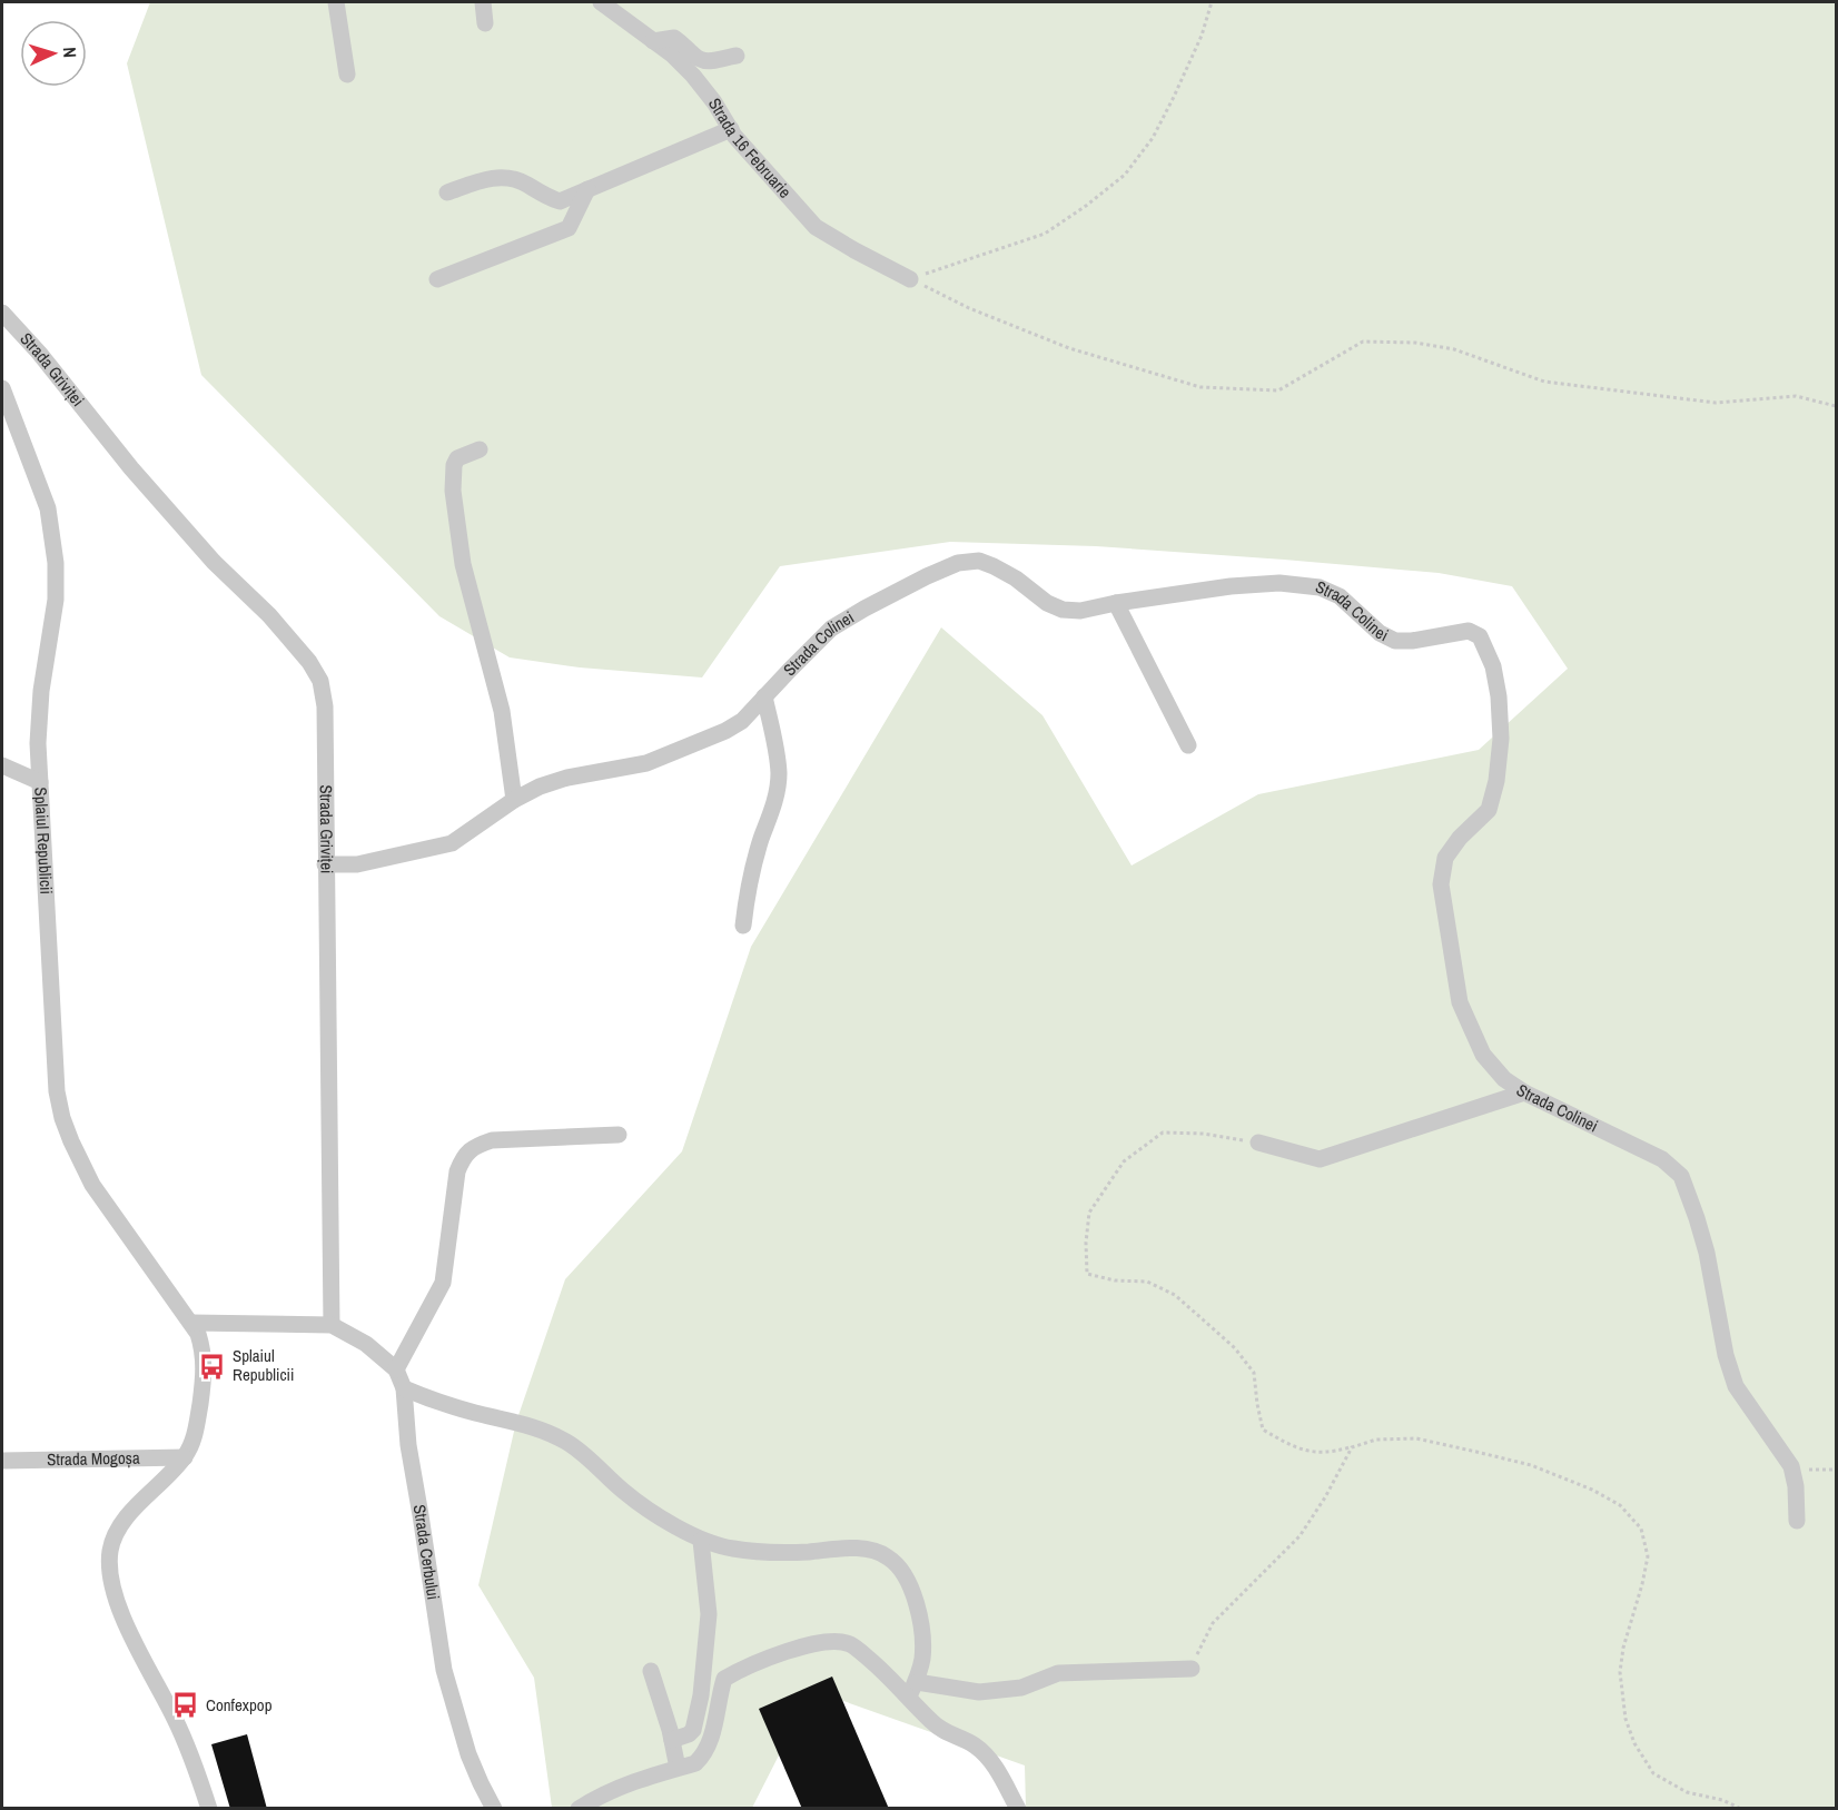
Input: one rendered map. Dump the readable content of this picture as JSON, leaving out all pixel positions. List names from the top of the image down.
{
  "streets": {
    "street": [
      "Strada 16 Februarie",
      "Strada Griviței",
      "Strada Colinei",
      "Splaiul Republicii",
      "Strada Mogoșa",
      "Strada Cerbului"
    ]
  },
  "crossings": [
    ["Strada Griviței", "Strada Colinei"],
    ["Strada Griviței", "Strada Cerbului"],
    ["Splaiul Republicii", "Strada Mogoșa"]
  ],
  "places": {
    "bus stop": ["Splaiul Republicii", "Confexpop"]
  },
  "north": "right"
}
